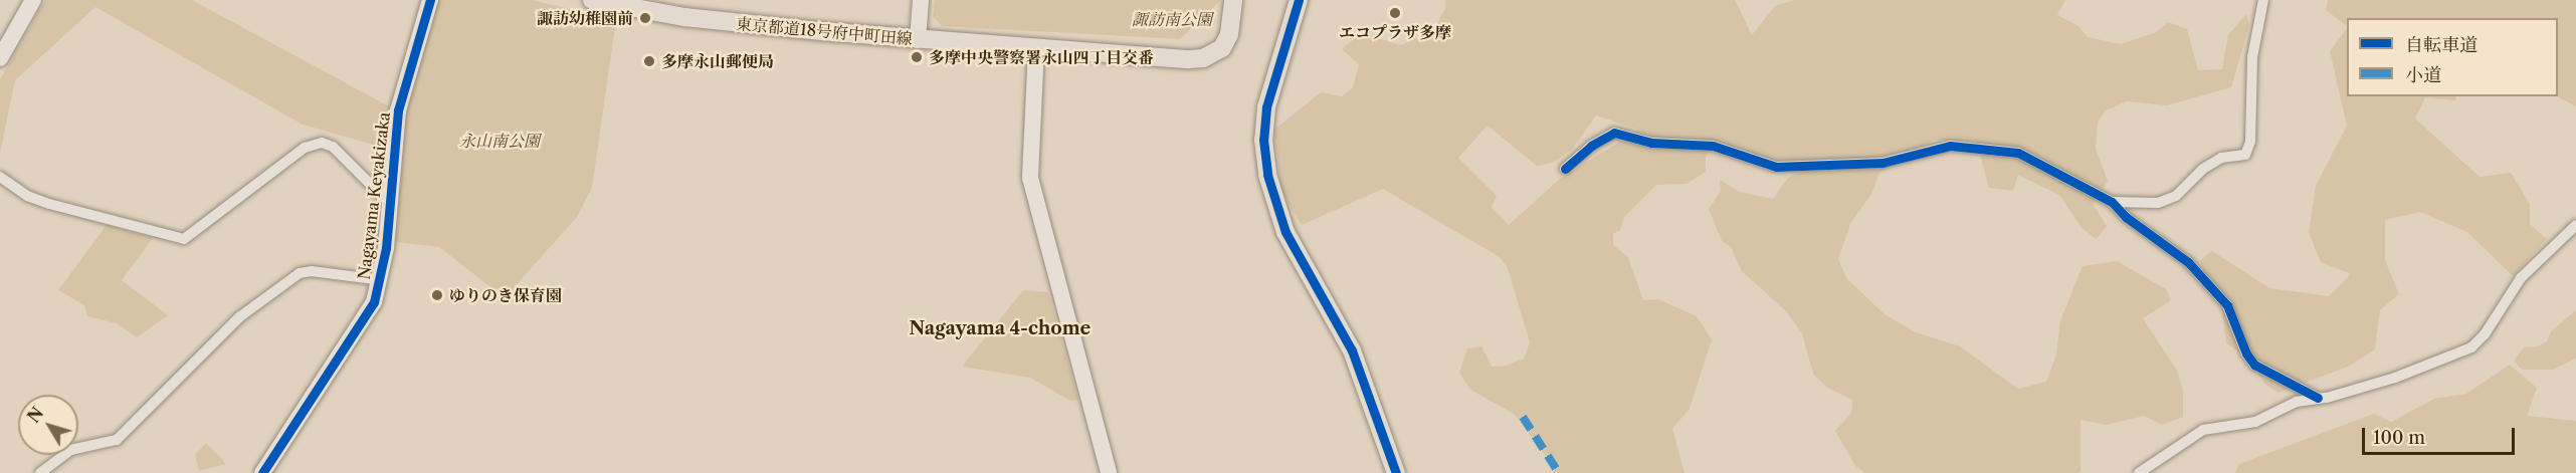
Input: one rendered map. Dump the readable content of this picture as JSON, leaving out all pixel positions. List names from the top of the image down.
{
  "streets": {
    "main road": ["東京都道18号府中町田線"],
    "street": ["Nagayama Keyakizaka"]
  },
  "districts": ["Nagayama 4-chome"],
  "parks": ["諏訪南公園", "永山南公園"],
  "places": [
    "エコプラザ多摩",
    "諏訪幼稚園前",
    "多摩中央警察署永山四丁目交番",
    "多摩永山郵便局",
    "ゆりのき保育園"
  ],
  "legend": ["自転車道", "小道"],
  "scale_bar": "100 m",
  "north": "top left"
}
